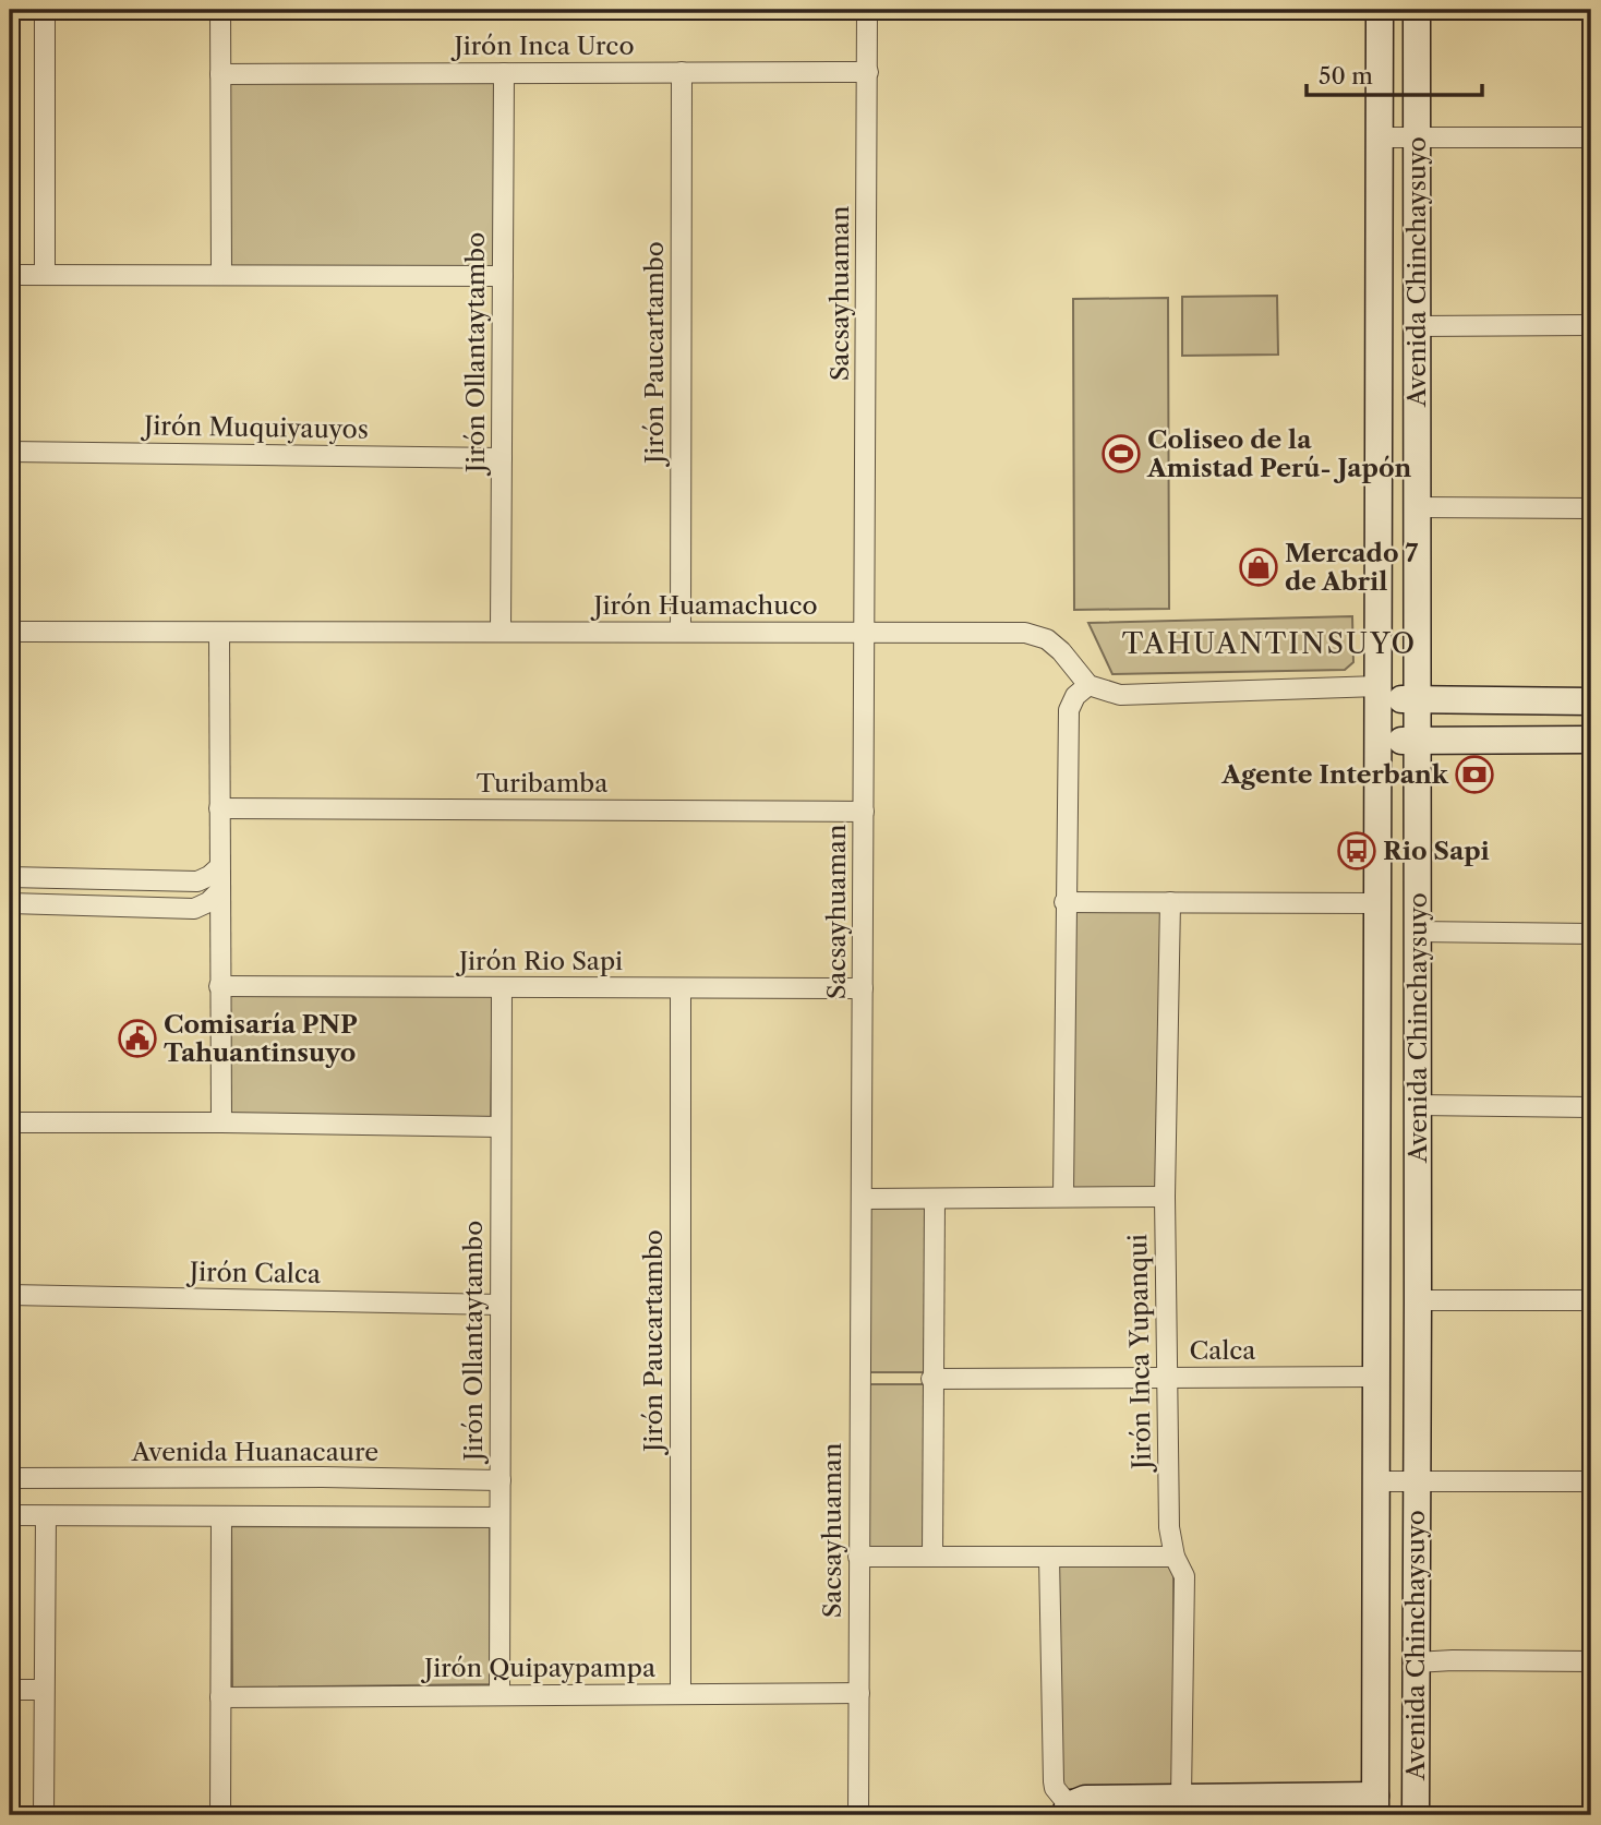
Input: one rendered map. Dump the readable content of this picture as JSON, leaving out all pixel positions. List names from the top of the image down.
{
  "streets": {
    "main road": ["Avenida Chinchaysuyo"],
    "street": [
      "Jirón Inca Urco",
      "Sacsayhuaman",
      "Jirón Ollantaytambo",
      "Jirón Paucartambo",
      "Jirón Muquiyauyos",
      "Jirón Huamachuco",
      "Turibamba",
      "Jirón Rio Sapi",
      "Jirón Calca",
      "Calca",
      "Jirón Inca Yupanqui",
      "Avenida Huanacaure",
      "Jirón Quipaypampa"
    ]
  },
  "crossings": [
    ["Jirón Inca Urco", "Sacsayhuaman"],
    ["Jirón Inca Urco", "Jirón Ollantaytambo"],
    ["Jirón Inca Urco", "Jirón Paucartambo"],
    ["Avenida Chinchaysuyo", "Calca"],
    ["Sacsayhuaman", "Jirón Huamachuco"],
    ["Sacsayhuaman", "Turibamba"],
    ["Sacsayhuaman", "Jirón Rio Sapi"],
    ["Sacsayhuaman", "Jirón Quipaypampa"],
    ["Jirón Ollantaytambo", "Jirón Muquiyauyos"],
    ["Jirón Ollantaytambo", "Jirón Huamachuco"],
    ["Jirón Ollantaytambo", "Jirón Rio Sapi"],
    ["Jirón Ollantaytambo", "Jirón Calca"],
    ["Jirón Ollantaytambo", "Avenida Huanacaure"],
    ["Jirón Ollantaytambo", "Jirón Quipaypampa"],
    ["Jirón Paucartambo", "Jirón Huamachuco"],
    ["Jirón Paucartambo", "Jirón Rio Sapi"],
    ["Jirón Paucartambo", "Jirón Quipaypampa"],
    ["Calca", "Jirón Inca Yupanqui"]
  ],
  "districts": ["TAHUANTINSUYO"],
  "places": {
    "sports": ["Coliseo de la Amistad Perú- Japón"],
    "shop": ["Mercado 7 de Abril"],
    "bank": ["Agente Interbank"],
    "bus stop": ["Rio Sapi"],
    "public building": ["Comisaría PNP Tahuantinsuyo"]
  },
  "scale_bar": "50 m"
}
